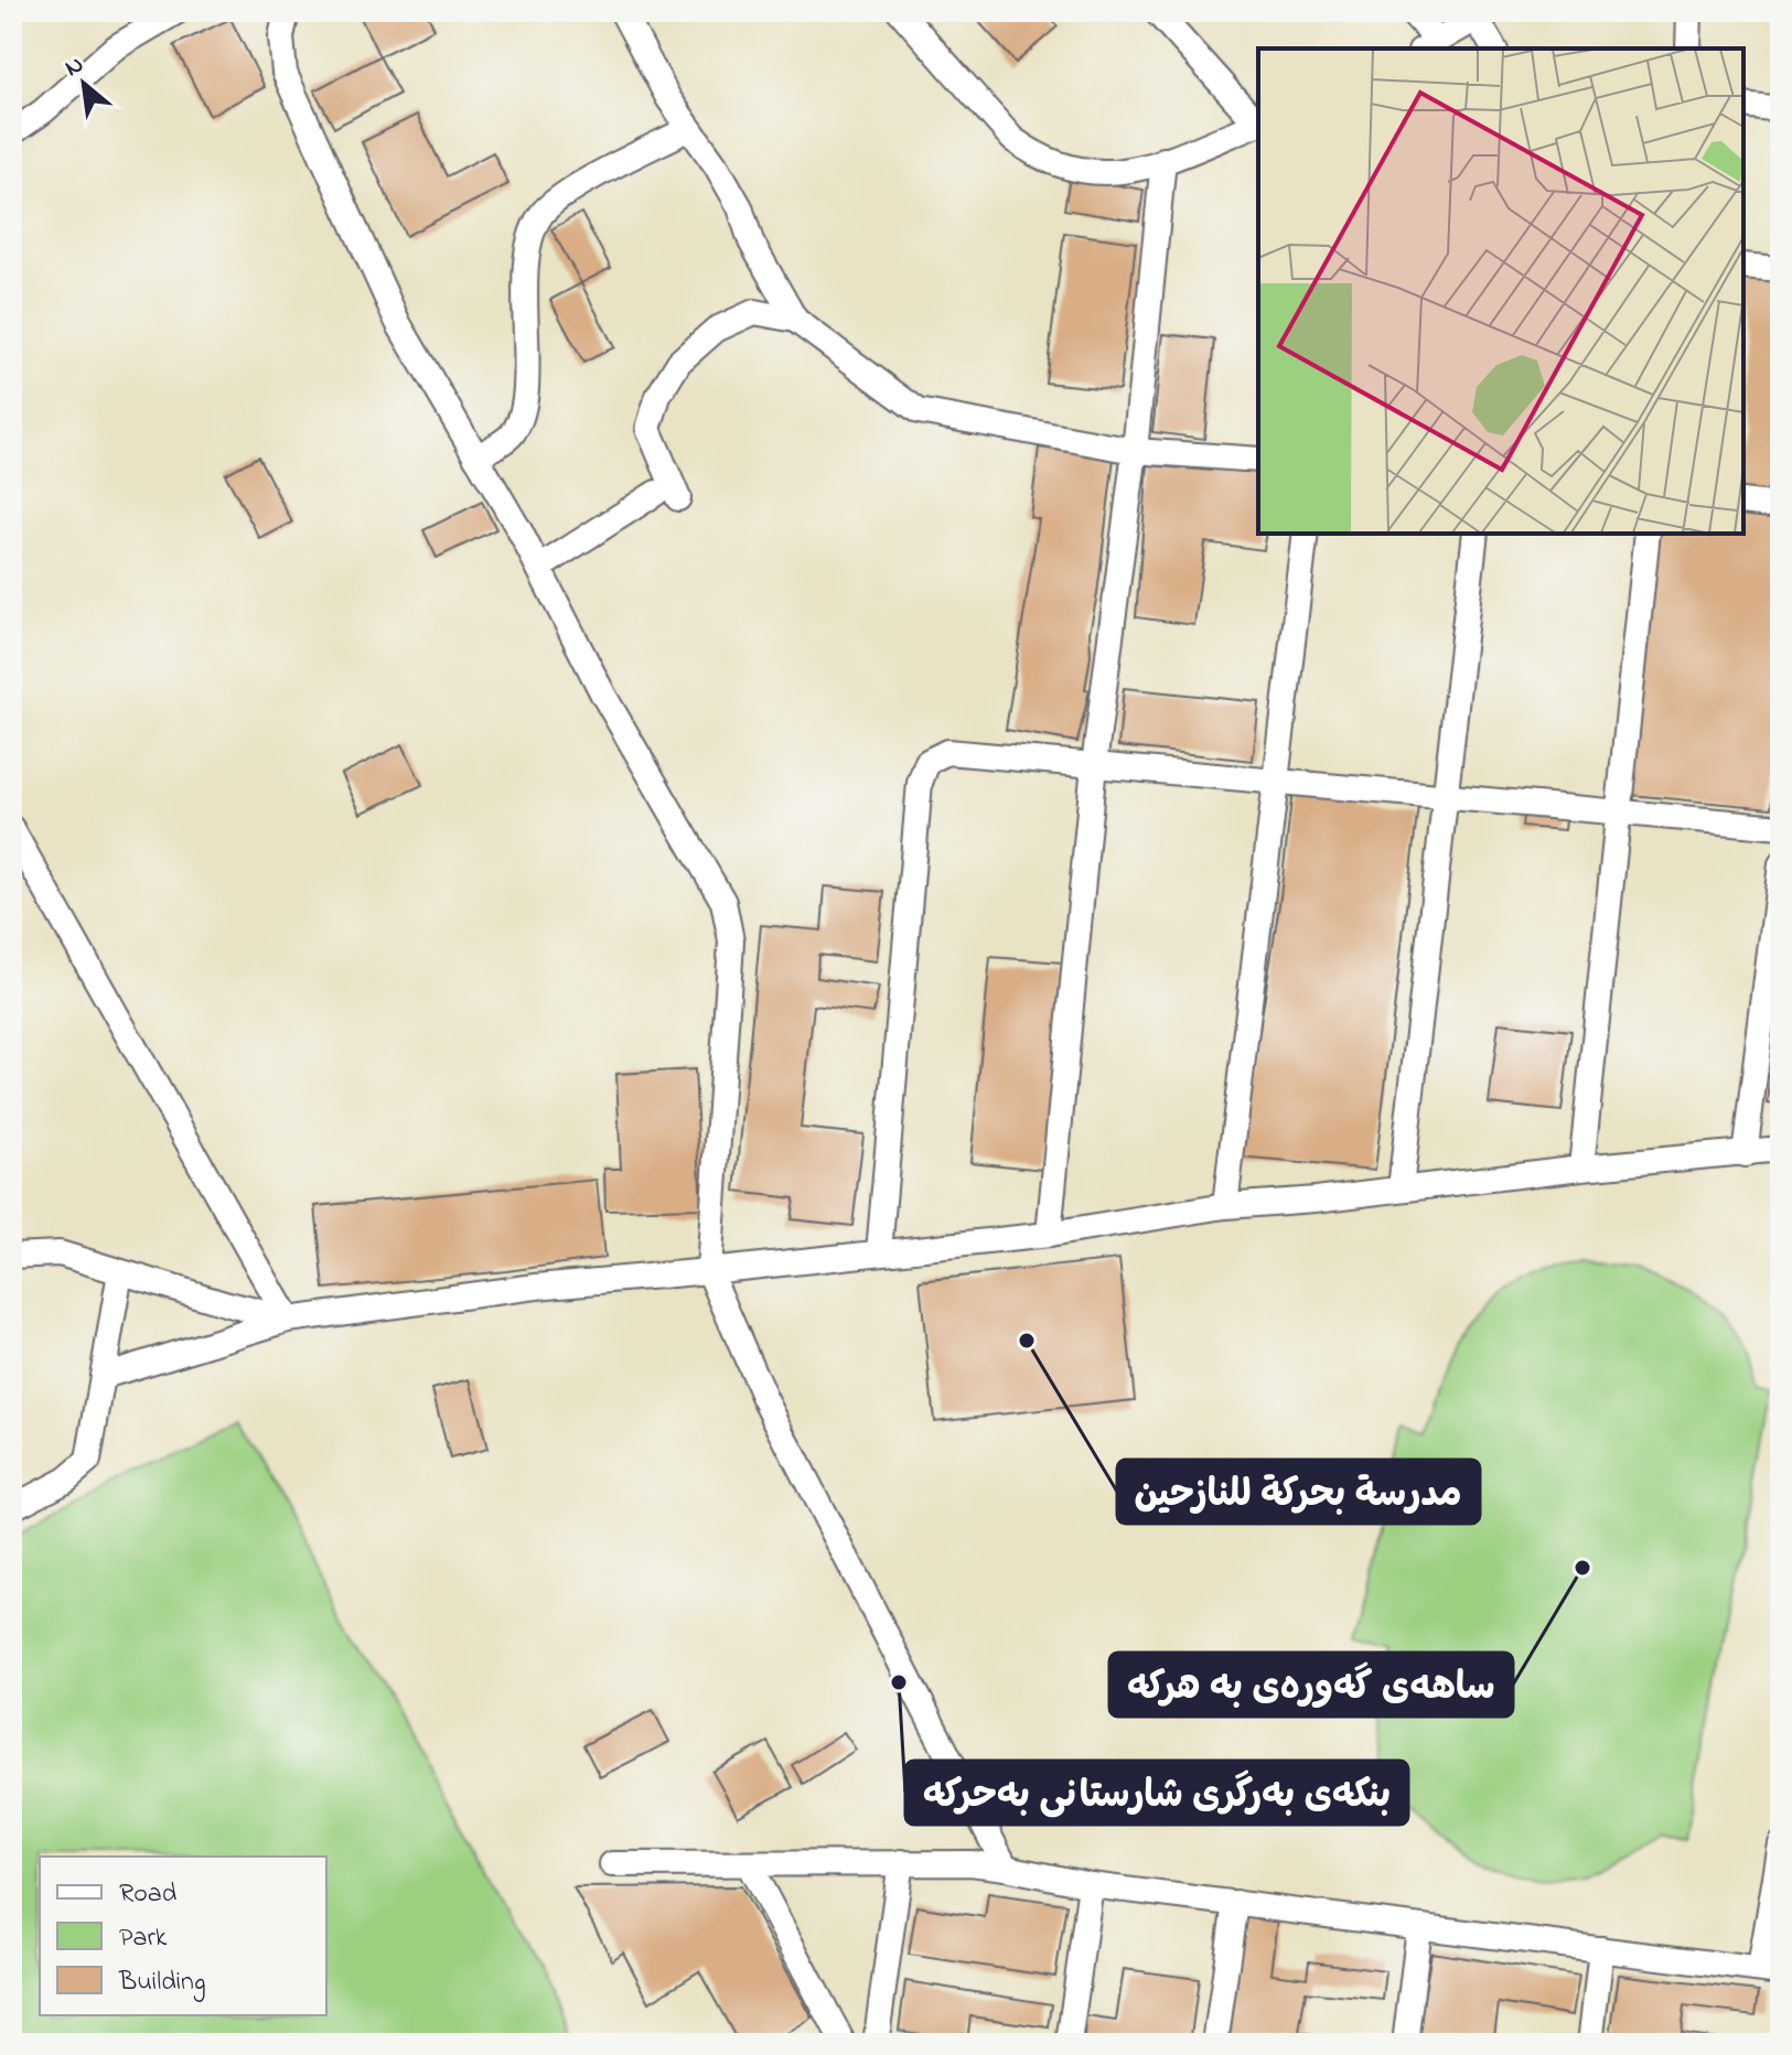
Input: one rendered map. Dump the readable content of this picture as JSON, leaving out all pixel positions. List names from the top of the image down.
{
  "places": ["مدرسة بحركة للنازحين", "ساهه‌ی گه‌وره‌ی به هركه‌", "بنکەی بەرگری شارستانی بەحرکە"],
  "legend": ["Road", "Park", "Building"],
  "north": "top left"
}
